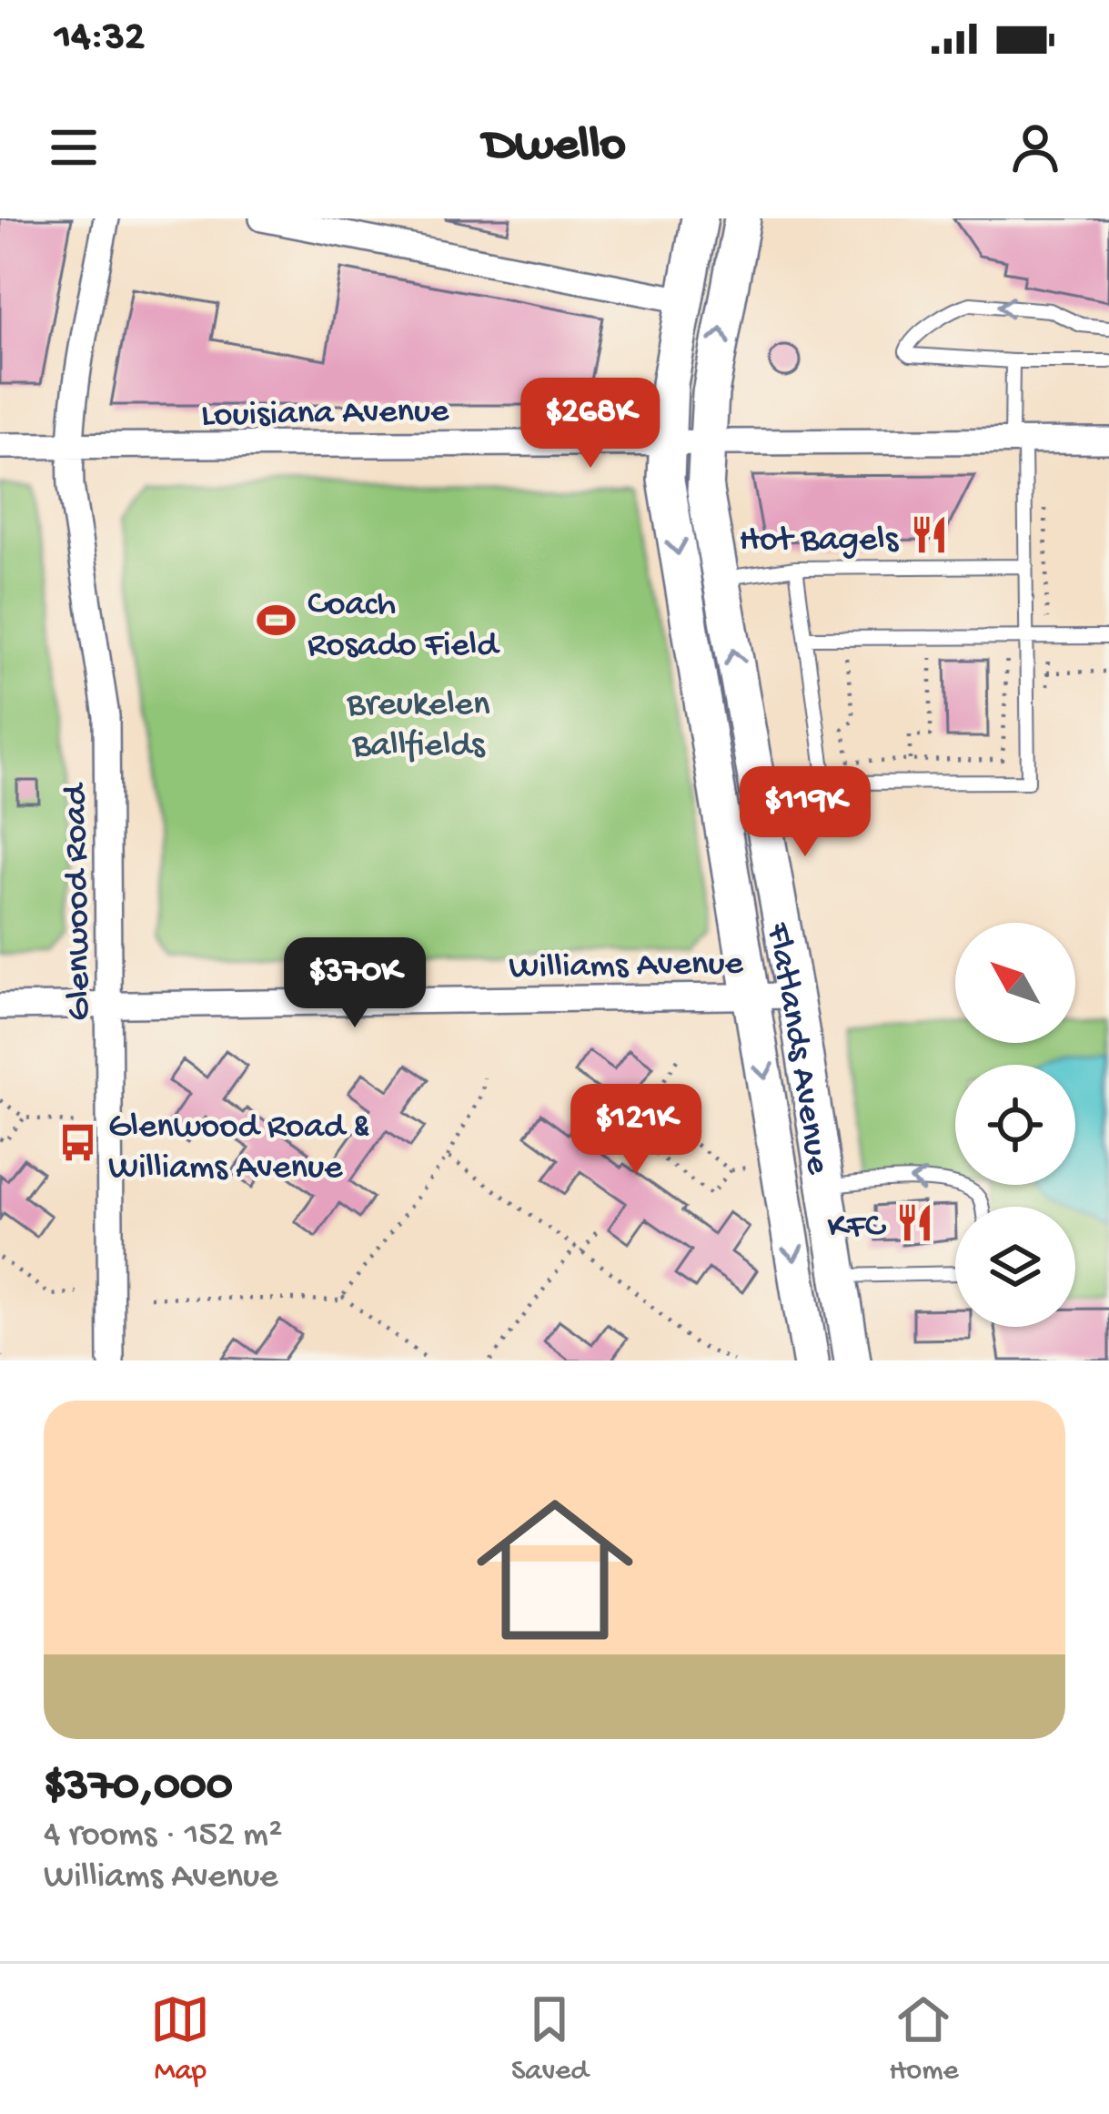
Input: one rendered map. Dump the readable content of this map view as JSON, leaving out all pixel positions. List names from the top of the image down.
{
  "streets": {
    "main road": ["Flatlands Avenue"],
    "street": ["Louisiana Avenue", "Glenwood Road", "Williams Avenue"]
  },
  "crossings": [
    ["Louisiana Avenue", "Glenwood Road"],
    ["Louisiana Avenue", "Flatlands Avenue"],
    ["Glenwood Road", "Williams Avenue"],
    ["Williams Avenue", "Flatlands Avenue"]
  ],
  "parks": ["Breukelen Ballfields"],
  "places": {
    "restaurant": ["Hot Bagels", "KFC"],
    "sports": ["Coach Rosado Field"],
    "bus stop": ["Glenwood Road & Williams Avenue"]
  },
  "north": "top left",
  "page": {
    "status": "14:32",
    "header": "Dwello",
    "price": [
      "$268K",
      "$119K",
      "$370K",
      "$121K"
    ],
    "list": [
      {
        "name": "$370,000",
        "note": "4 rooms · 152 m² · Williams Avenue"
      }
    ],
    "tabs": ["Map", "Saved", "Home"]
  }
}
